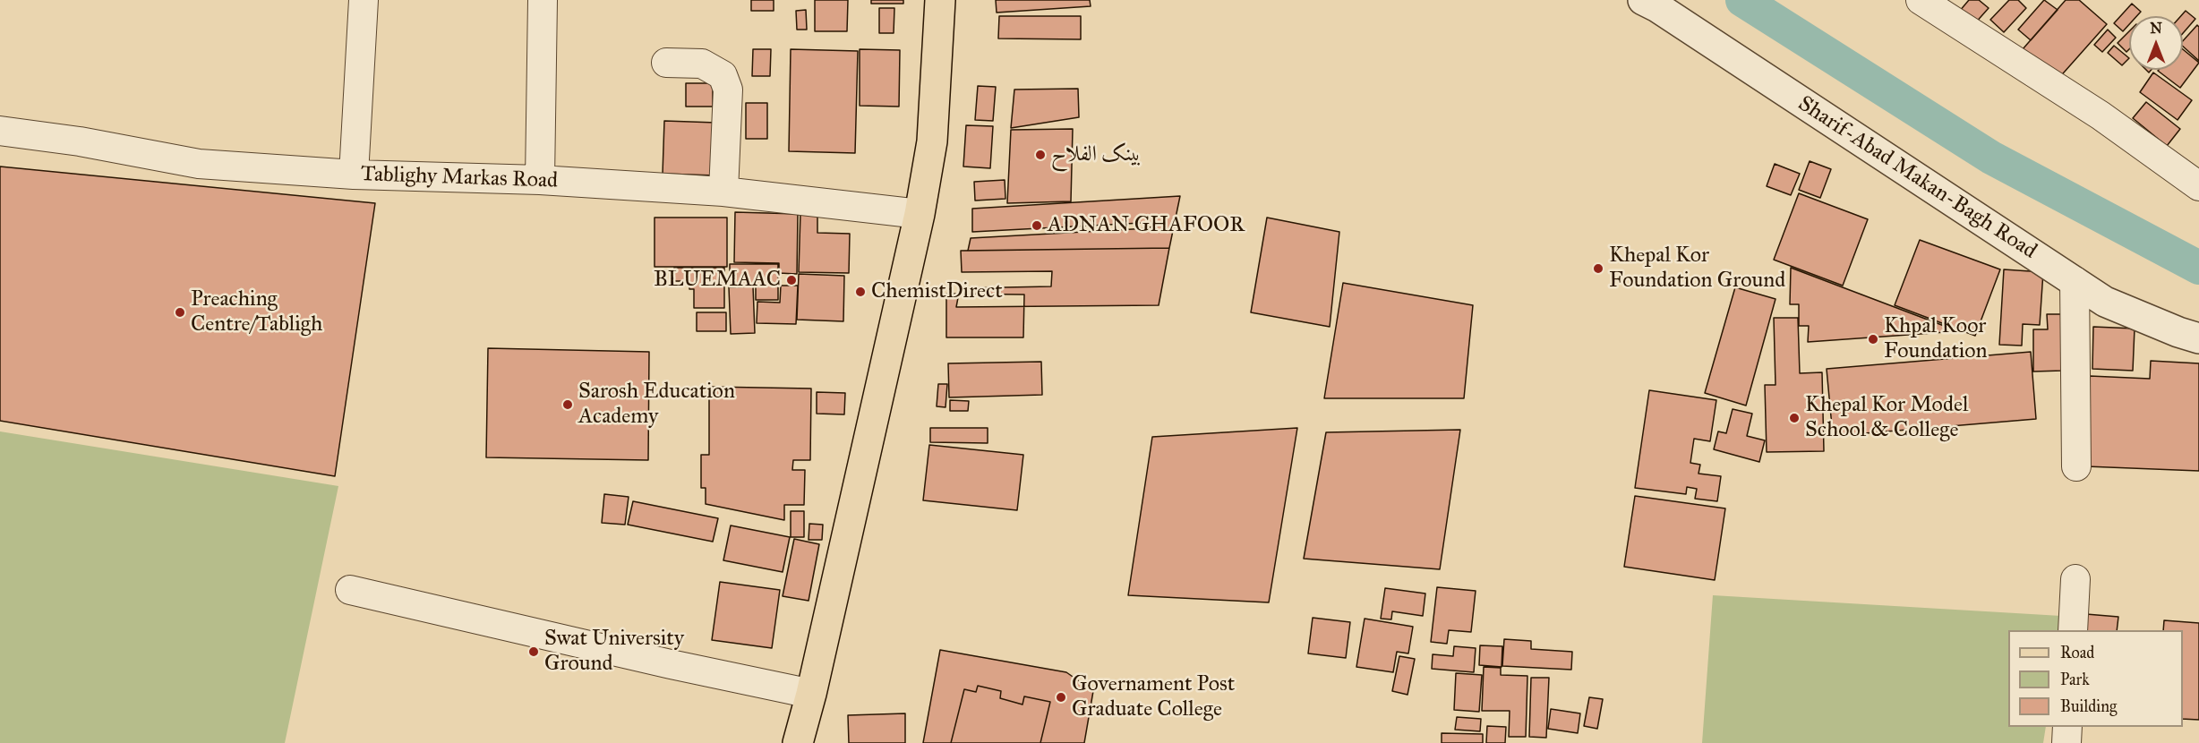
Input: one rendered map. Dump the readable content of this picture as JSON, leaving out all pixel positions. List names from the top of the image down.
{
  "streets": {
    "street": ["Tablighy Markas Road", "Sharif-Abad Makan-Bagh Road"]
  },
  "places": [
    "بینک الفلاح",
    "ADNAN GHAFOOR",
    "Khepal Kor Foundation Ground",
    "BLUEMAAC",
    "ChemistDirect",
    "Preaching Centre/Tabligh",
    "Khpal Koor Foundation",
    "Sarosh Education Academy",
    "Khepal Kor Model School & College",
    "Swat University Ground",
    "Governament Post Graduate College"
  ],
  "legend": ["Road", "Park", "Building"],
  "north": "top"
}
